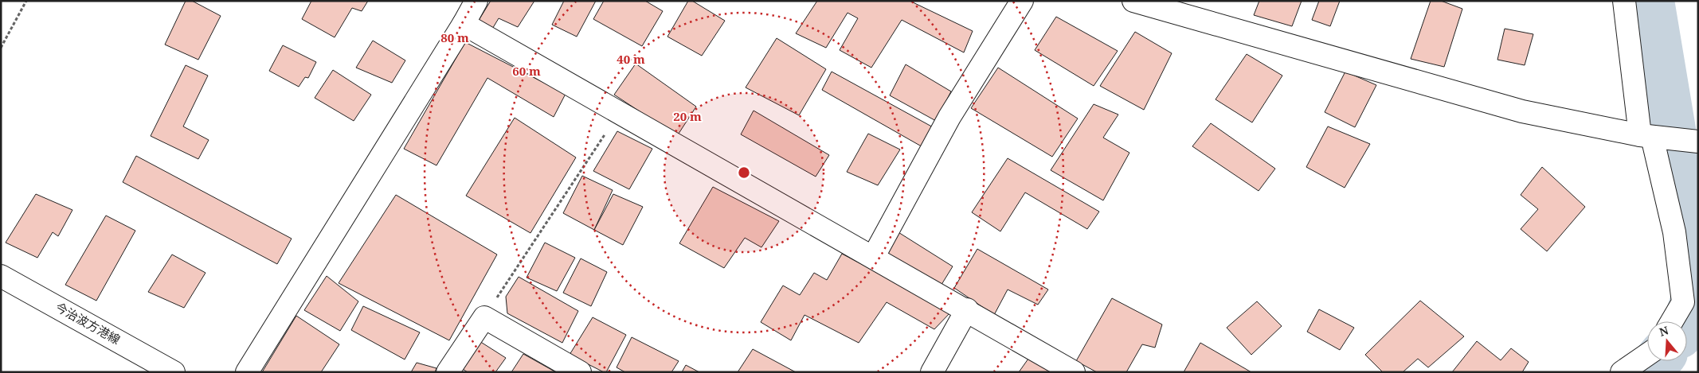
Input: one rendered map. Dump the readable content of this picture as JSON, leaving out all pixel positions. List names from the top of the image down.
{
  "streets": {
    "street": ["今治波方港線"]
  },
  "north": "top",
  "rings": [
    "80 m",
    "40 m",
    "60 m",
    "20 m"
  ]
}
